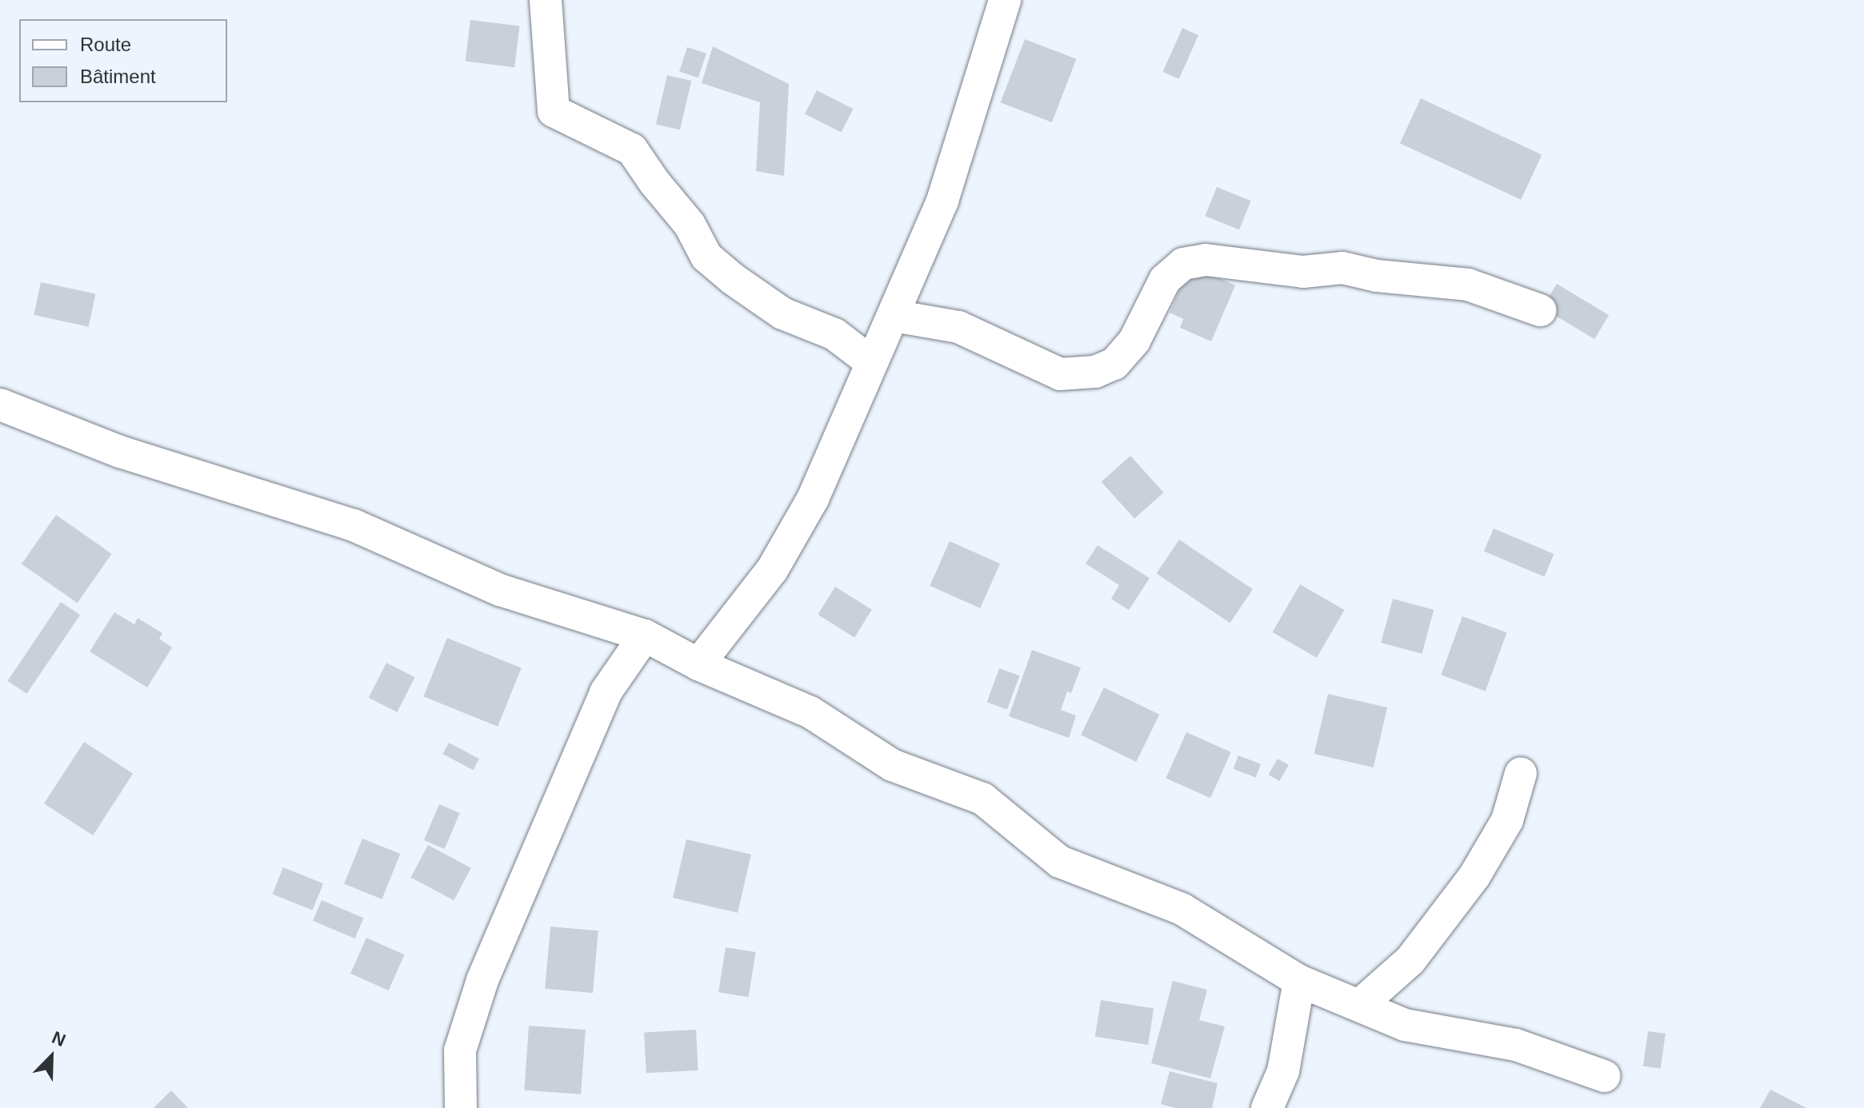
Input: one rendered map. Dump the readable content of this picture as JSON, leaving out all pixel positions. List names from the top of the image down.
{
  "legend": ["Route", "Bâtiment"],
  "north": "top right"
}
